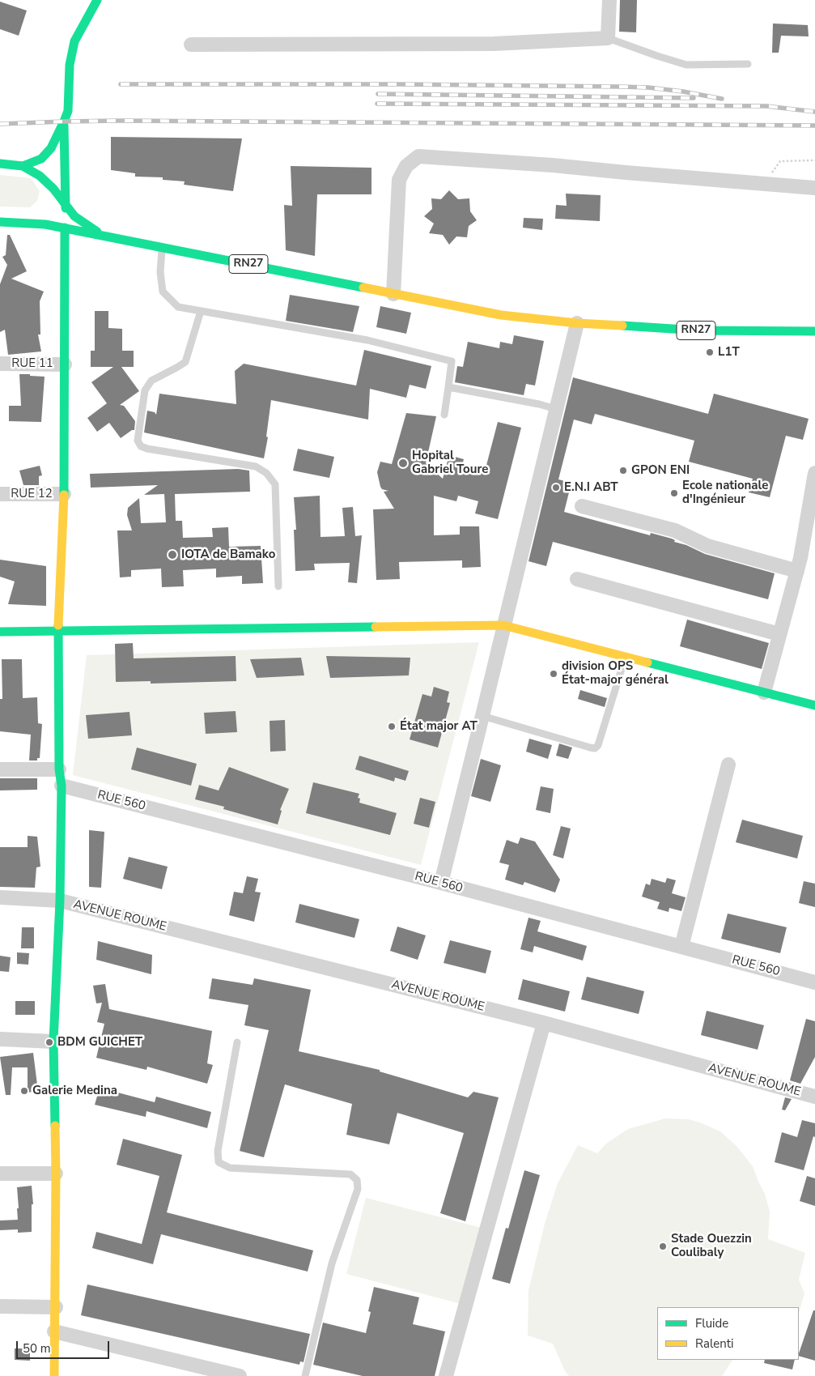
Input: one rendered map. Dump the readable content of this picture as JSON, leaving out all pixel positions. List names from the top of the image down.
{
  "streets": {
    "main road": ["RN27"],
    "street": [
      "RUE 11",
      "RUE 12",
      "RUE 560",
      "AVENUE ROUME"
    ]
  },
  "places": [
    "L1T",
    "Hopital Gabriel Toure",
    "GPON ENI",
    "E.N.I ABT",
    "Ecole nationale d'Ingénieur",
    "IOTA de Bamako",
    "division OPS État-major général",
    "État major AT",
    "BDM GUICHET",
    "Galerie Medina",
    "Stade Ouezzin Coulibaly"
  ],
  "legend": ["Fluide", "Ralenti"],
  "scale_bar": "50 m"
}
